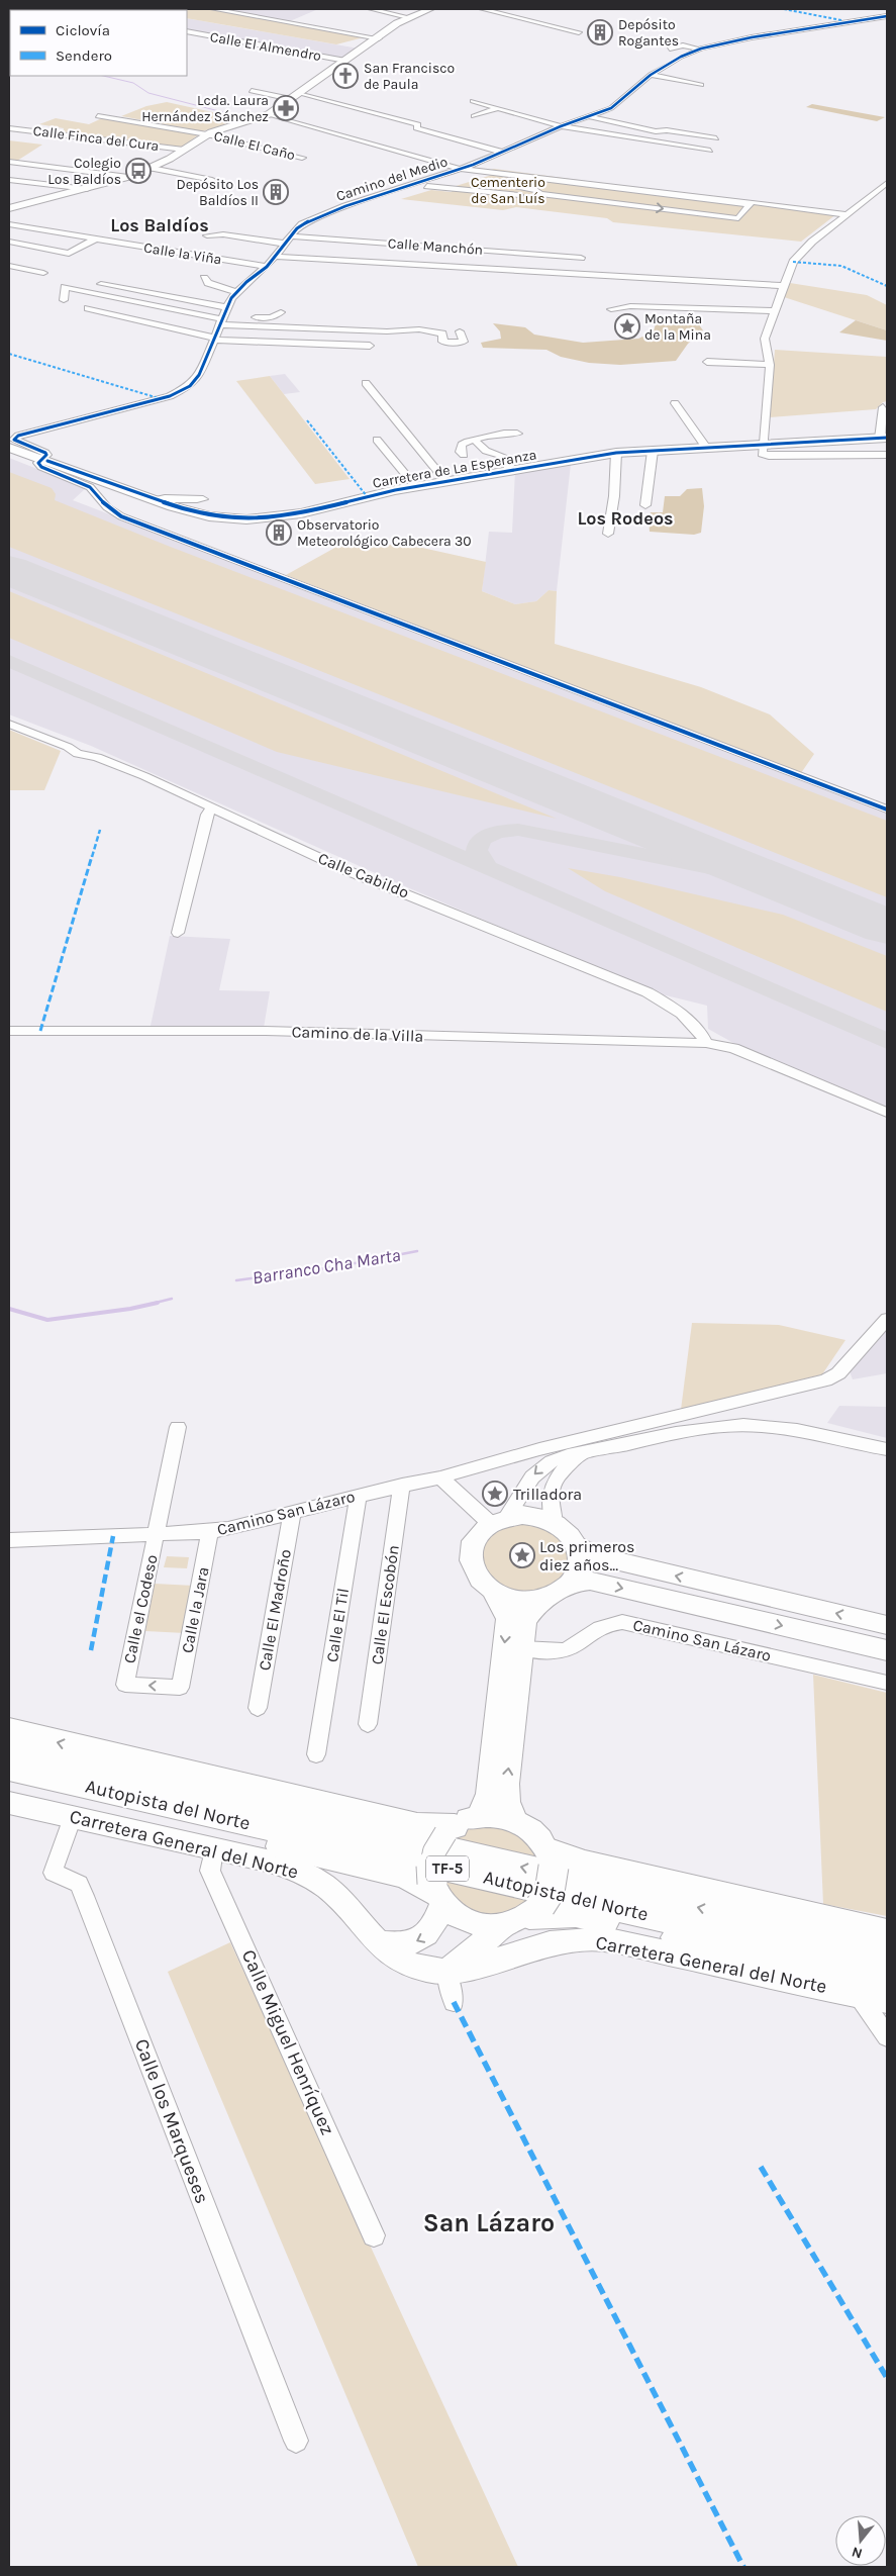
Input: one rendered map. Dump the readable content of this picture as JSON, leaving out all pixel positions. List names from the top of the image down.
{
  "streets": {
    "highway": ["Autopista del Norte", "TF-5"],
    "main road": ["Carretera de La Esperanza", "Carretera General del Norte"],
    "street": [
      "Calle El Almendro",
      "Calle Finca del Cura",
      "Calle El Caño",
      "Camino del Medio",
      "Calle Manchón",
      "Calle la Viña",
      "Calle Cabildo",
      "Camino de la Villa",
      "Camino San Lázaro",
      "Calle El Escobón",
      "Calle el Codeso",
      "Calle la Jara",
      "Calle El Madroño",
      "Calle El Til",
      "Calle Miguel Henríquez",
      "Calle los Marqueses"
    ]
  },
  "crossings": [
    ["Camino del Medio", "Calle Manchón"],
    ["Camino del Medio", "Calle la Viña"],
    ["Camino del Medio", "Carretera de La Esperanza"],
    ["Calle Cabildo", "Camino de la Villa"],
    ["Camino San Lázaro", "Calle El Escobón"],
    ["Camino San Lázaro", "Calle el Codeso"],
    ["Camino San Lázaro", "Calle la Jara"],
    ["Camino San Lázaro", "Calle El Madroño"],
    ["Camino San Lázaro", "Calle El Til"],
    ["Calle el Codeso", "Calle la Jara"],
    ["Carretera General del Norte", "Calle Miguel Henríquez"],
    ["Carretera General del Norte", "Calle los Marqueses"]
  ],
  "one_way": ["Calle la Jara"],
  "districts": ["Los Baldíos", "Los Rodeos", "San Lázaro"],
  "water": ["Barranco Cha Marta"],
  "parks": ["Cementerio de San Luís"],
  "places": {
    "building": ["Depósito Rogantes", "Depósito Los Baldíos II", "Observatorio Meteorológico Cabecera 30"],
    "church": ["San Francisco de Paula"],
    "pharmacy": ["Lcda. Laura Hernández Sánchez"],
    "bus stop": ["Colegio Los Baldíos"],
    "place": ["Montaña de la Mina", "Trilladora", "Los primeros diez años..."]
  },
  "legend": ["Ciclovía", "Sendero"],
  "north": "bottom"
}
